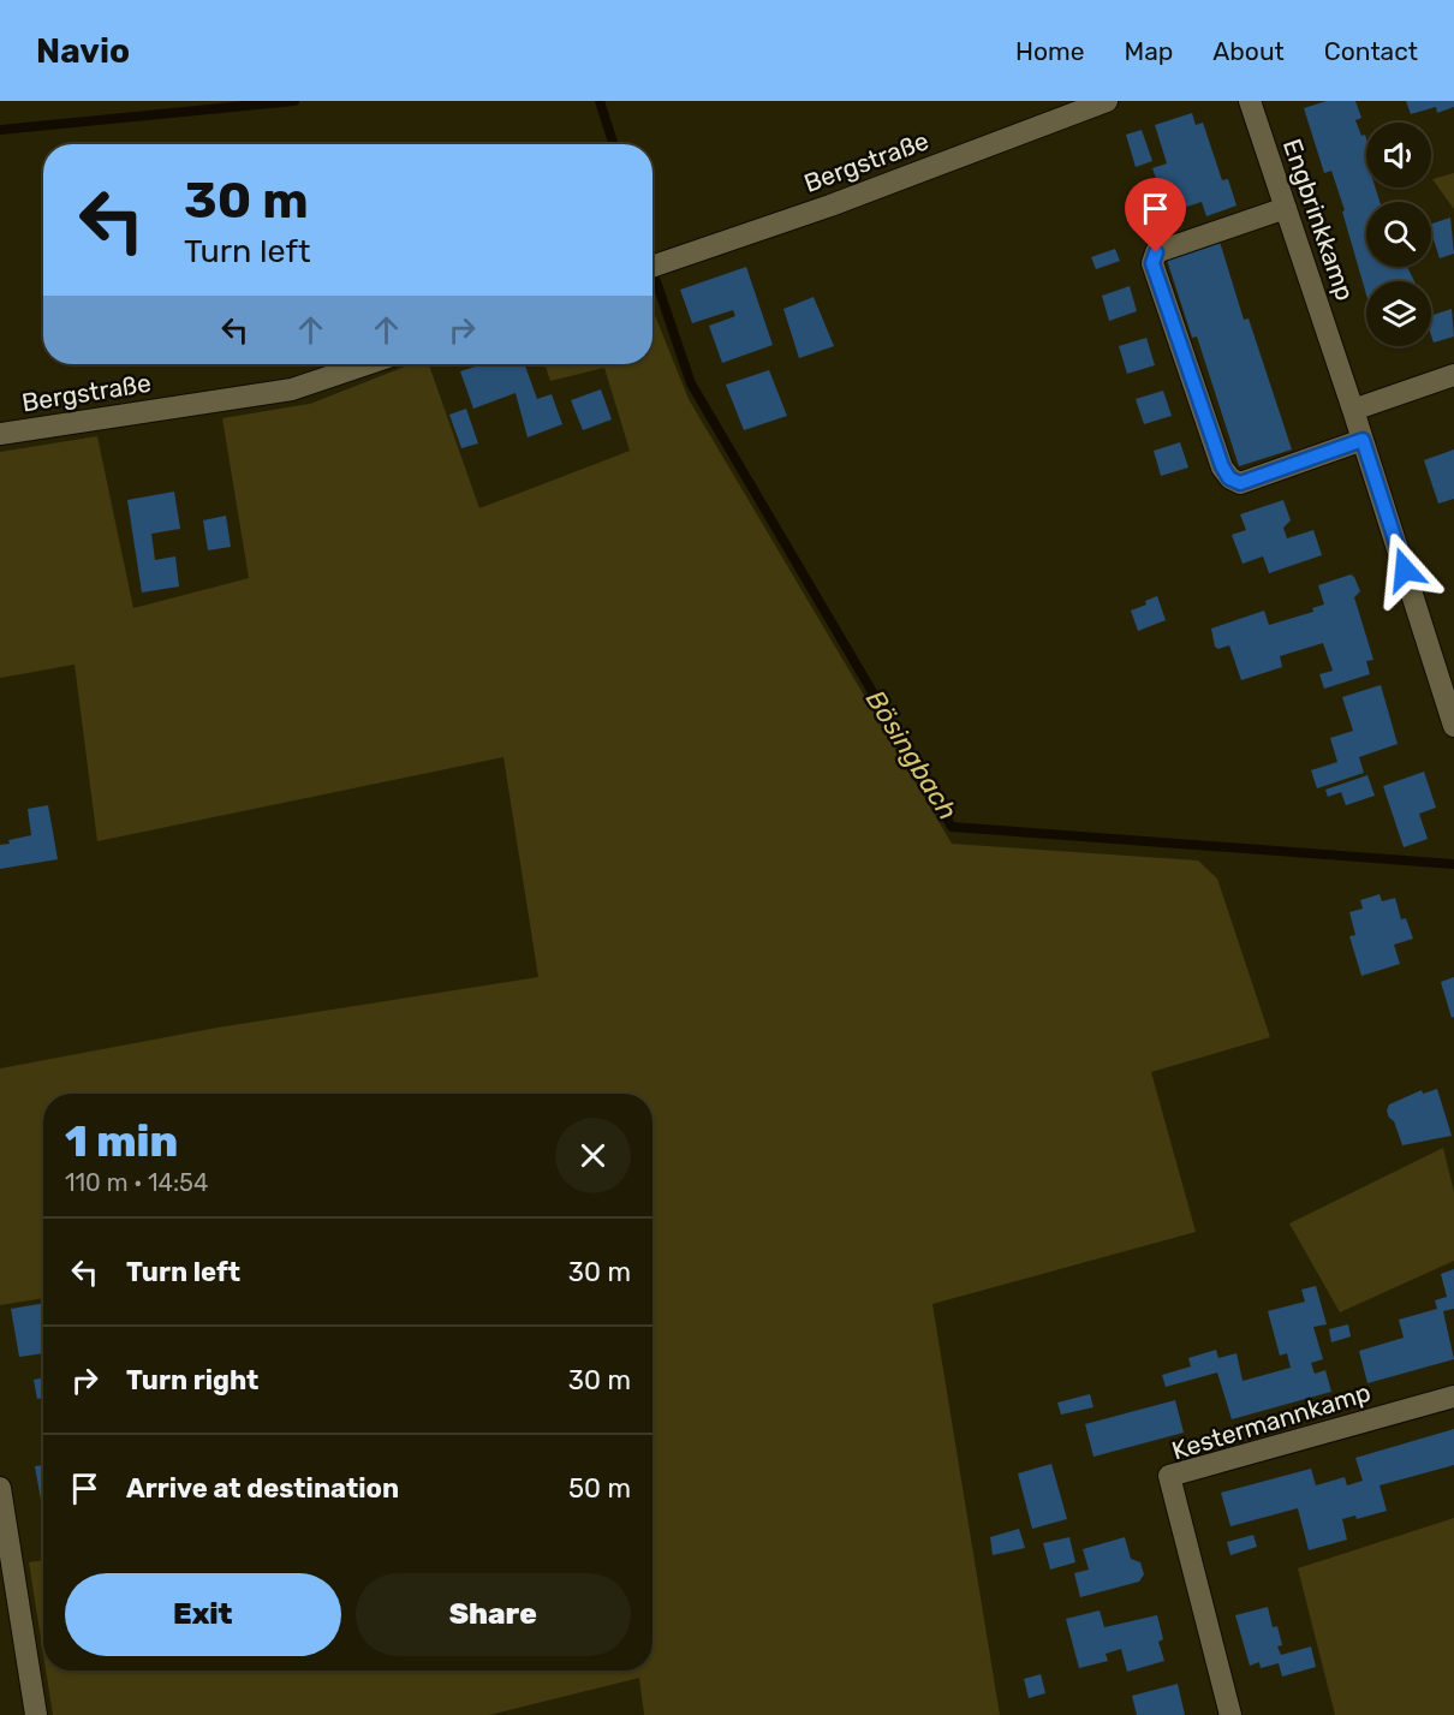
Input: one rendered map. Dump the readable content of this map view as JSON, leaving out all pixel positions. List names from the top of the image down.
{
  "streets": {
    "street": ["Bergstraße", "Engbrinkkamp", "Kestermannkamp"]
  },
  "water": ["Bösingbach"],
  "page": {
    "header": "Navio",
    "nav": [
      "Home",
      "Map",
      "About",
      "Contact"
    ],
    "turn": ["30 m", "Turn left"],
    "heading": ["1 min", "110 m · 14:54"],
    "list": [
      {
        "name": "Turn left",
        "value": "30 m"
      },
      {
        "name": "Turn right",
        "value": "30 m"
      },
      {
        "name": "Arrive at destination",
        "value": "50 m"
      }
    ],
    "buttons": ["Exit", "Share"]
  }
}
